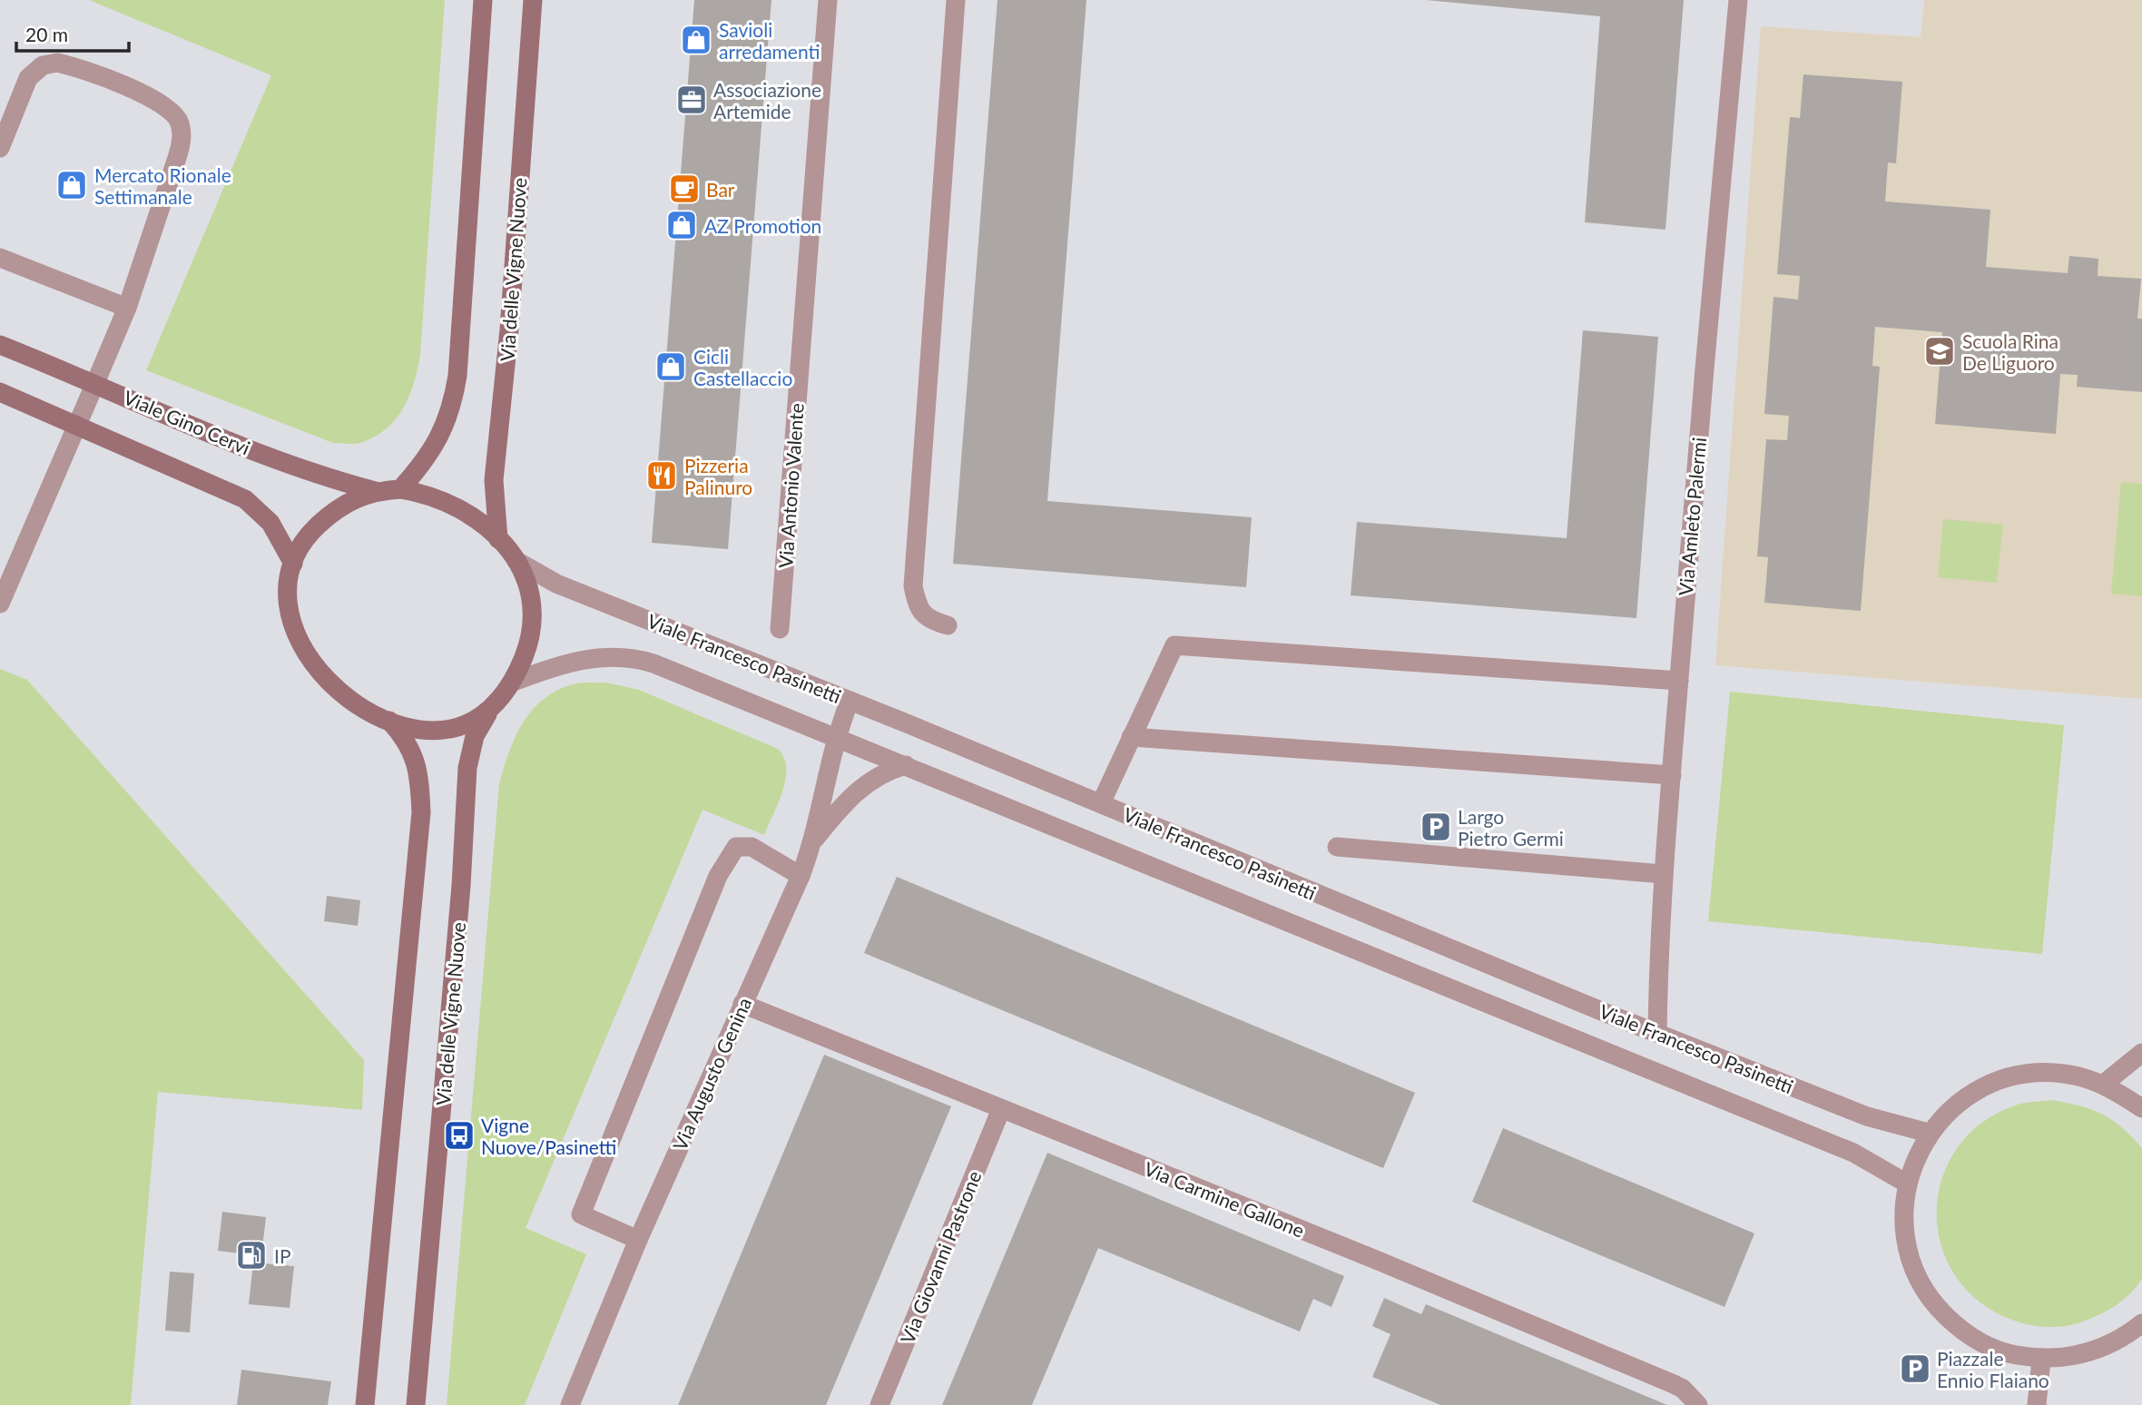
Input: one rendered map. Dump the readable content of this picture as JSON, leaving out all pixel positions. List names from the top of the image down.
{
  "streets": {
    "main road": ["Via delle Vigne Nuove", "Viale Gino Cervi"],
    "street": [
      "Via Antonio Valente",
      "Via Amleto Palermi",
      "Viale Francesco Pasinetti",
      "Via Augusto Genina",
      "Via Carmine Gallone",
      "Via Giovanni Pastrone"
    ]
  },
  "crossings": [
    ["Via Amleto Palermi", "Viale Francesco Pasinetti"],
    ["Viale Francesco Pasinetti", "Via Augusto Genina"],
    ["Via Augusto Genina", "Via Carmine Gallone"],
    ["Via Carmine Gallone", "Via Giovanni Pastrone"]
  ],
  "places": {
    "shop": [
      "Savioli arredamenti",
      "Mercato Rionale Settimanale",
      "AZ Promotion",
      "Cicli Castellaccio"
    ],
    "office": ["Associazione Artemide"],
    "cafe": ["Bar"],
    "school or university": ["Scuola Rina De Liguoro"],
    "restaurant": ["Pizzeria Palinuro"],
    "parking": ["Largo Pietro Germi", "Piazzale Ennio Flaiano"],
    "bus stop": ["Vigne Nuove/Pasinetti"],
    "fuel station": ["IP"]
  },
  "scale_bar": "20 m"
}
